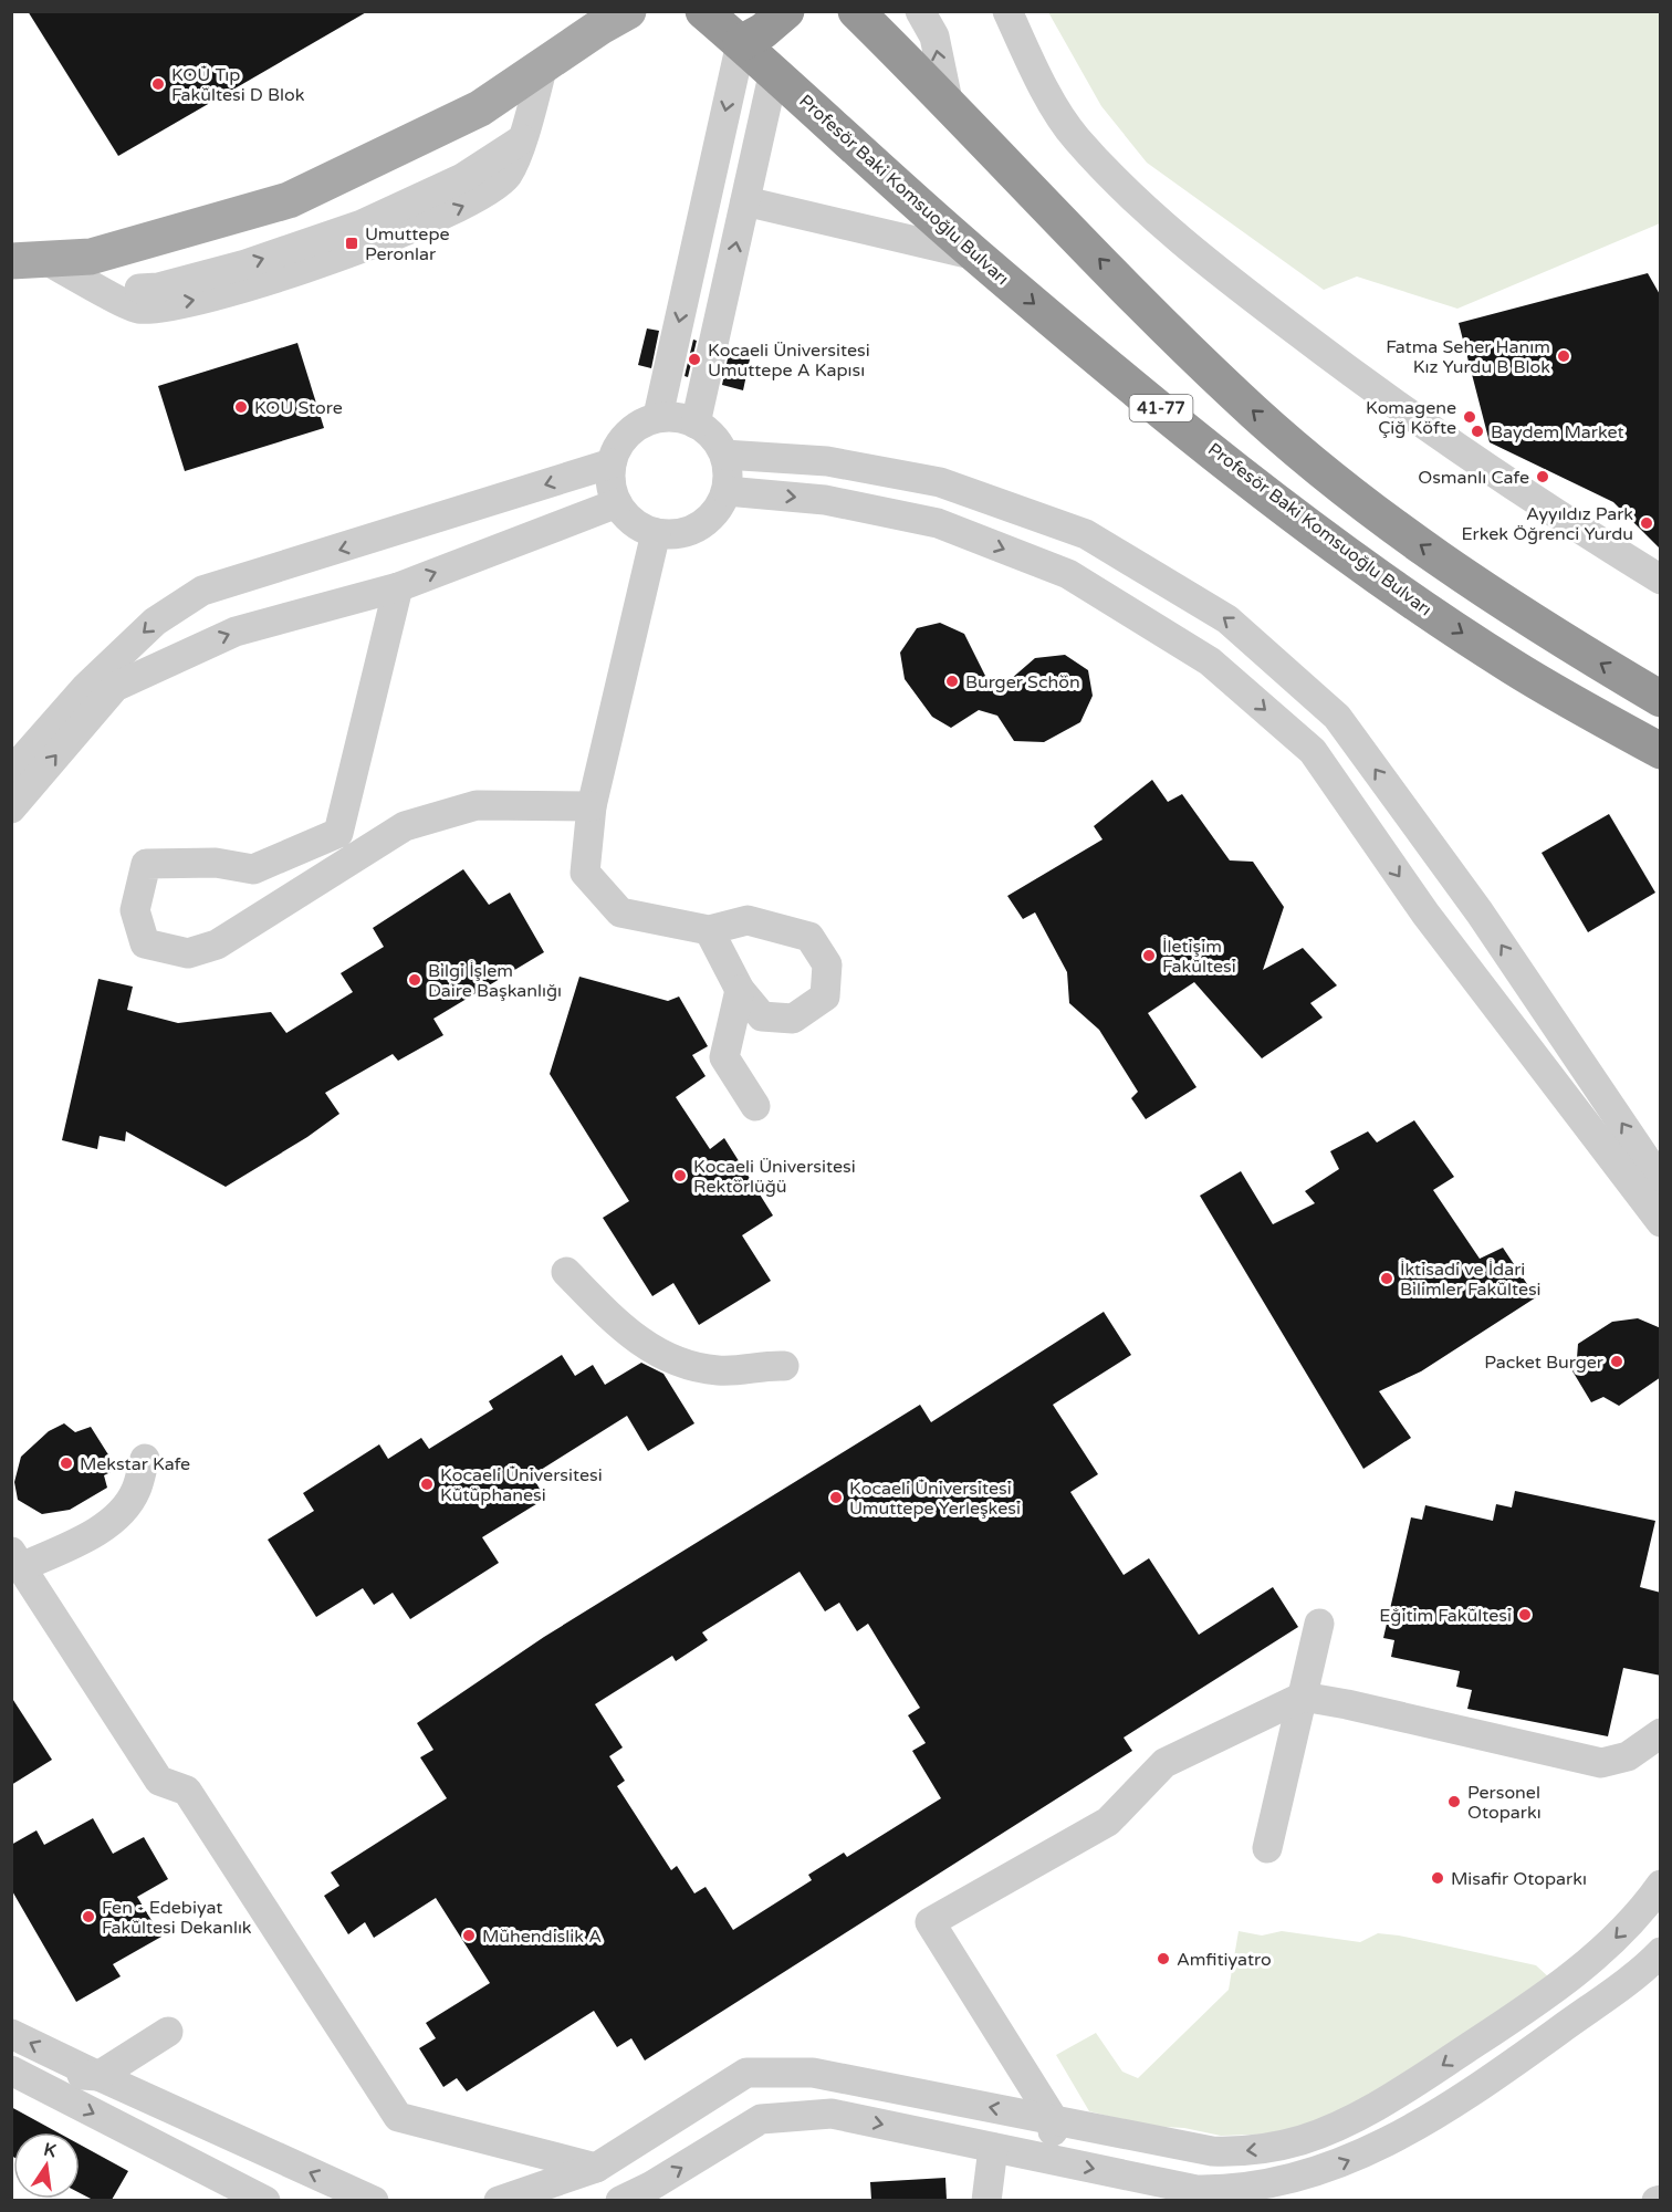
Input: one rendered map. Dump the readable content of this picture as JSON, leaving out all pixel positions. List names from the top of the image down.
{
  "streets": {
    "highway": ["Profesör Baki Komsuoğlu Bulvarı", "41-77"]
  },
  "places": {
    "other": [
      "KOÜ Tıp Fakültesi D Blok",
      "Fatma Seher Hanım Kız Yurdu B Blok",
      "Kocaeli Üniversitesi Umuttepe A Kapısı",
      "KOU Store",
      "Komagene Çiğ Köfte",
      "Baydem Market",
      "Osmanlı Cafe",
      "Ayyıldız Park Erkek Öğrenci Yurdu",
      "Burger Schön",
      "İletişim Fakültesi",
      "Bilgi İşlem Daire Başkanlığı",
      "Kocaeli Üniversitesi Rektörlüğü",
      "İktisadi ve İdari Bilimler Fakültesi",
      "Packet Burger",
      "Mekstar Kafe",
      "Kocaeli Üniversitesi Kütüphanesi",
      "Kocaeli Üniversitesi Umuttepe Yerleşkesi",
      "Eğitim Fakültesi",
      "Personel Otoparkı",
      "Misafir Otoparkı",
      "Fen - Edebiyat Fakültesi Dekanlık",
      "Mühendislik A",
      "Amfitiyatro"
    ],
    "transit": ["Umuttepe Peronlar"]
  },
  "north": "top"
}
